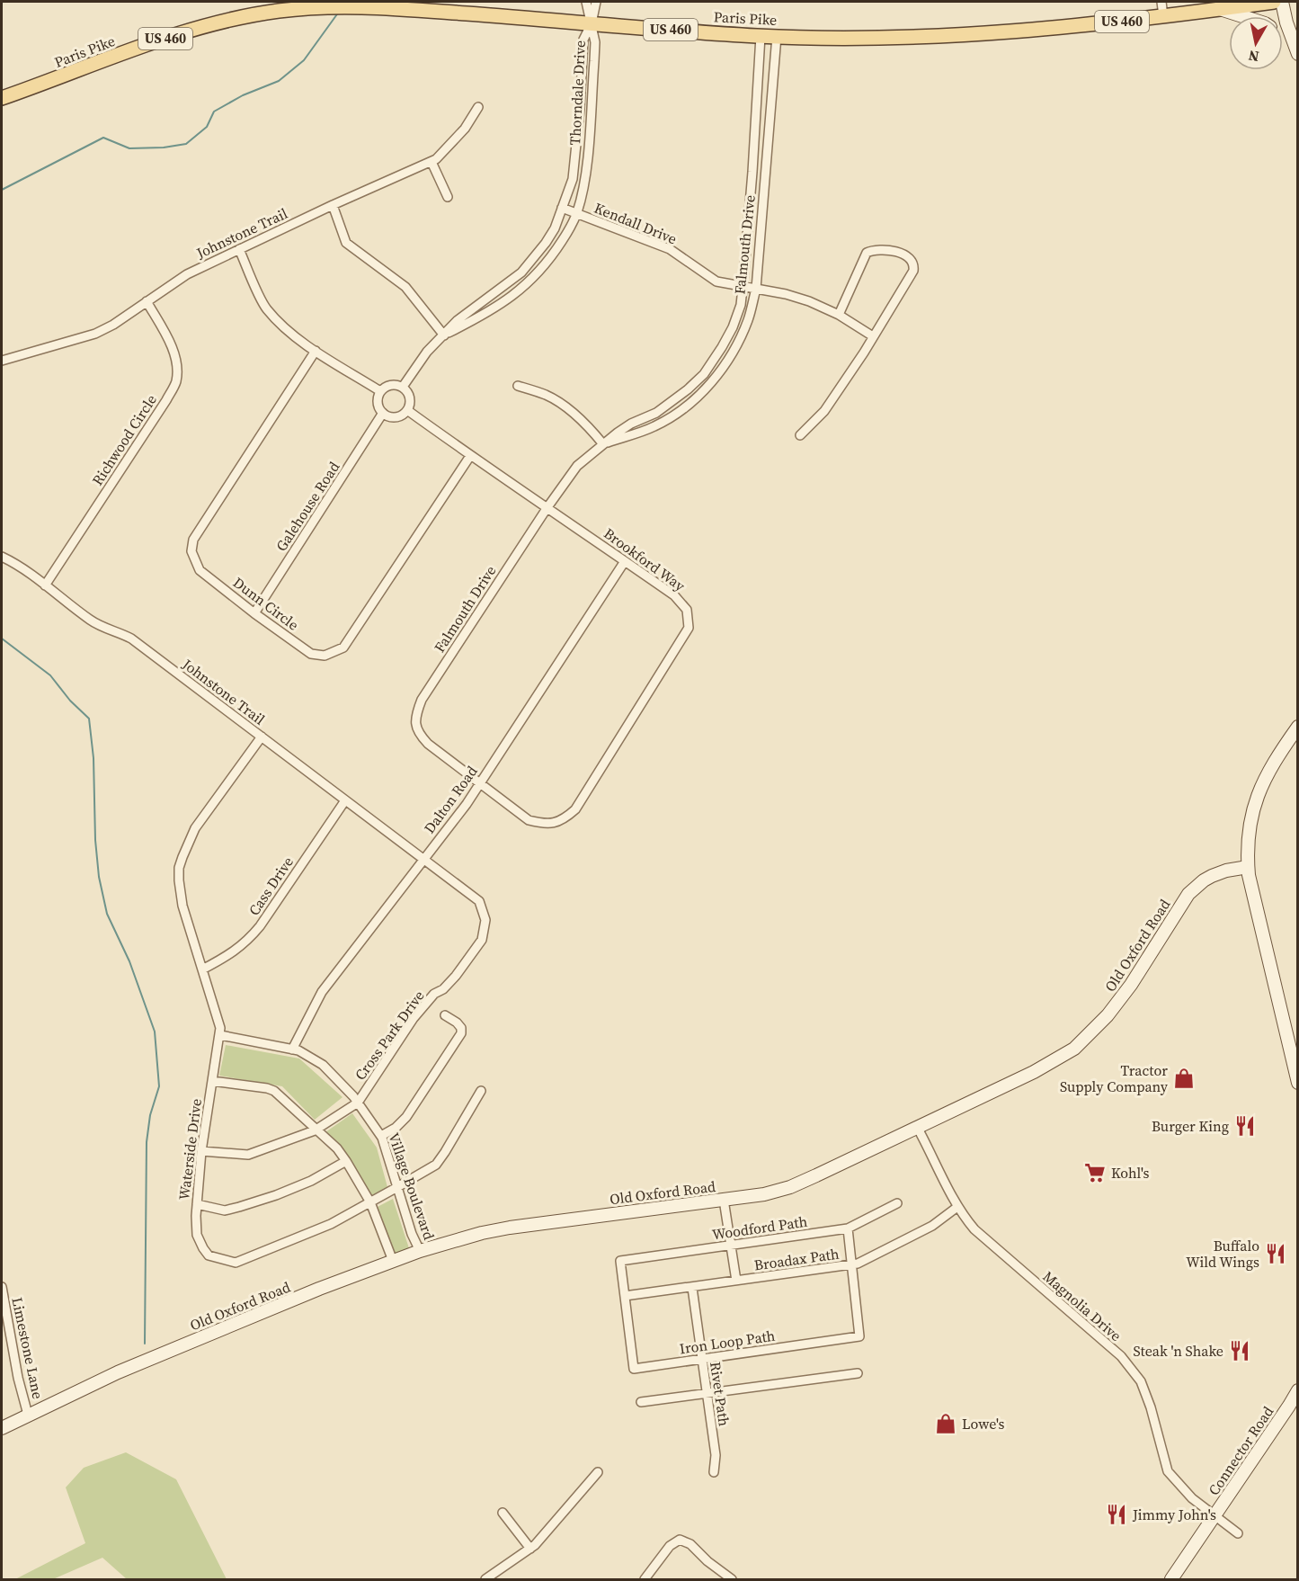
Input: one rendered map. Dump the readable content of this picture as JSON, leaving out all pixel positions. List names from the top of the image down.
{
  "streets": {
    "main road": ["Paris Pike", "US 460"],
    "street": [
      "Thorndale Drive",
      "Kendall Drive",
      "Johnstone Trail",
      "Falmouth Drive",
      "Richwood Circle",
      "Galehouse Road",
      "Brookford Way",
      "Dunn Circle",
      "Dalton Road",
      "Cass Drive",
      "Old Oxford Road",
      "Cross Park Drive",
      "Waterside Drive",
      "Village Boulevard",
      "Woodford Path",
      "Broadax Path",
      "Magnolia Drive",
      "Iron Loop Path",
      "Limestone Lane",
      "Rivet Path",
      "Connector Road"
    ]
  },
  "crossings": [
    ["Paris Pike", "Thorndale Drive"],
    ["Paris Pike", "Falmouth Drive"],
    ["Thorndale Drive", "Kendall Drive"],
    ["Thorndale Drive", "Galehouse Road"],
    ["Thorndale Drive", "Brookford Way"],
    ["Kendall Drive", "Falmouth Drive"],
    ["Johnstone Trail", "Richwood Circle"],
    ["Johnstone Trail", "Dalton Road"],
    ["Johnstone Trail", "Cass Drive"],
    ["Johnstone Trail", "Cross Park Drive"],
    ["Johnstone Trail", "Waterside Drive"],
    ["Falmouth Drive", "Brookford Way"],
    ["Falmouth Drive", "Dalton Road"],
    ["Galehouse Road", "Brookford Way"],
    ["Galehouse Road", "Dunn Circle"],
    ["Brookford Way", "Dunn Circle"],
    ["Brookford Way", "Dalton Road"],
    ["Dalton Road", "Cross Park Drive"],
    ["Dalton Road", "Village Boulevard"],
    ["Cass Drive", "Waterside Drive"],
    ["Old Oxford Road", "Village Boulevard"],
    ["Old Oxford Road", "Magnolia Drive"],
    ["Old Oxford Road", "Limestone Lane"],
    ["Cross Park Drive", "Waterside Drive"],
    ["Cross Park Drive", "Village Boulevard"],
    ["Waterside Drive", "Village Boulevard"],
    ["Woodford Path", "Iron Loop Path"],
    ["Broadax Path", "Magnolia Drive"],
    ["Broadax Path", "Iron Loop Path"],
    ["Broadax Path", "Rivet Path"],
    ["Magnolia Drive", "Connector Road"],
    ["Iron Loop Path", "Rivet Path"]
  ],
  "places": {
    "shop": ["Tractor Supply Company", "Lowe's"],
    "restaurant": [
      "Burger King",
      "Buffalo Wild Wings",
      "Steak 'n Shake",
      "Jimmy John's"
    ],
    "supermarket": ["Kohl's"]
  },
  "north": "bottom"
}
